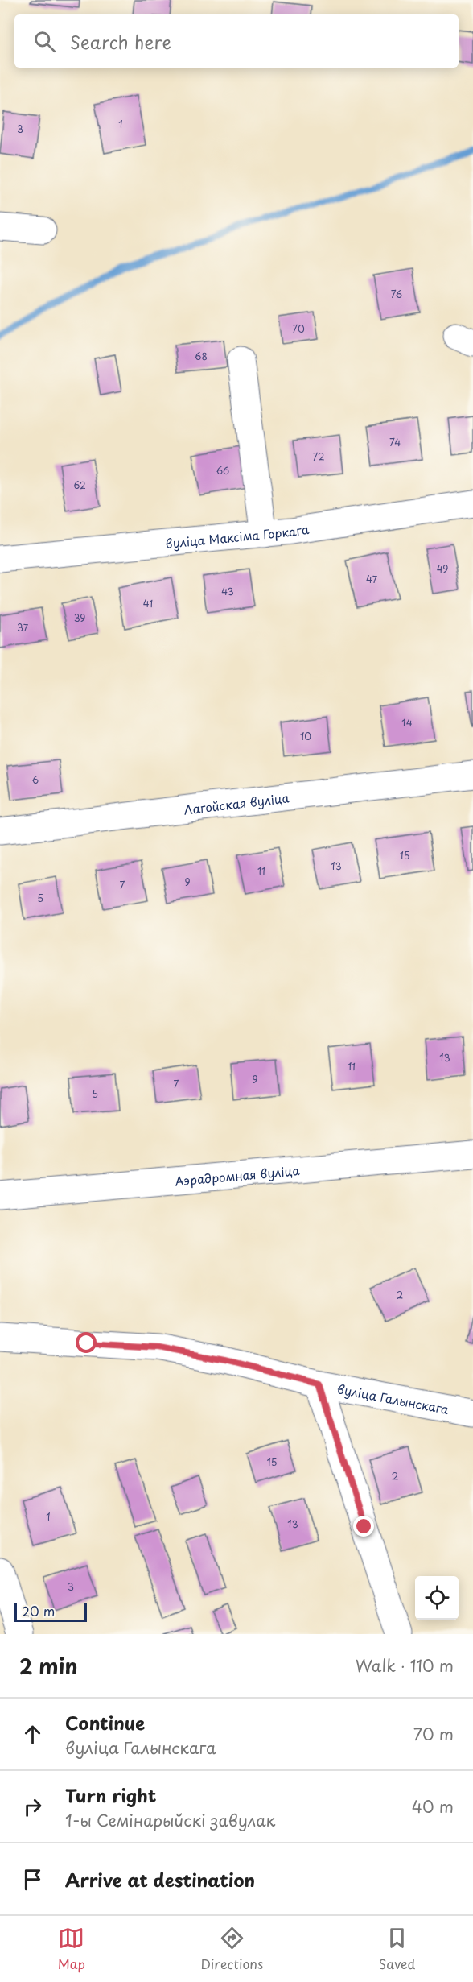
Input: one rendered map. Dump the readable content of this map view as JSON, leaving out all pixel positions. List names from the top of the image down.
{
  "streets": {
    "street": [
      "вуліца Максіма Горкага",
      "Лагойская вуліца",
      "Аэрадромная вуліца",
      "вуліца Галынскага"
    ]
  },
  "house_numbers": [
    "1",
    "3",
    "76",
    "70",
    "68",
    "74",
    "72",
    "66",
    "62",
    "49",
    "47",
    "43",
    "41",
    "39",
    "37",
    "14",
    "10",
    "6",
    "15",
    "13",
    "11",
    "9",
    "7",
    "5",
    "13",
    "11",
    "9",
    "7",
    "5",
    "2",
    "15",
    "2",
    "1",
    "13",
    "3"
  ],
  "scale_bar": "20 m",
  "page": {
    "search": "Search here",
    "scale": "20 m",
    "heading": ["2 min", "Walk · 110 m"],
    "list": [
      ["Continue", "вуліца Галынскага", "70 m"],
      ["Turn right", "1-ы Семінарыйскі завулак", "40 m"],
      "Arrive at destination"
    ],
    "nav": ["Map", "Directions", "Saved"]
  }
}
